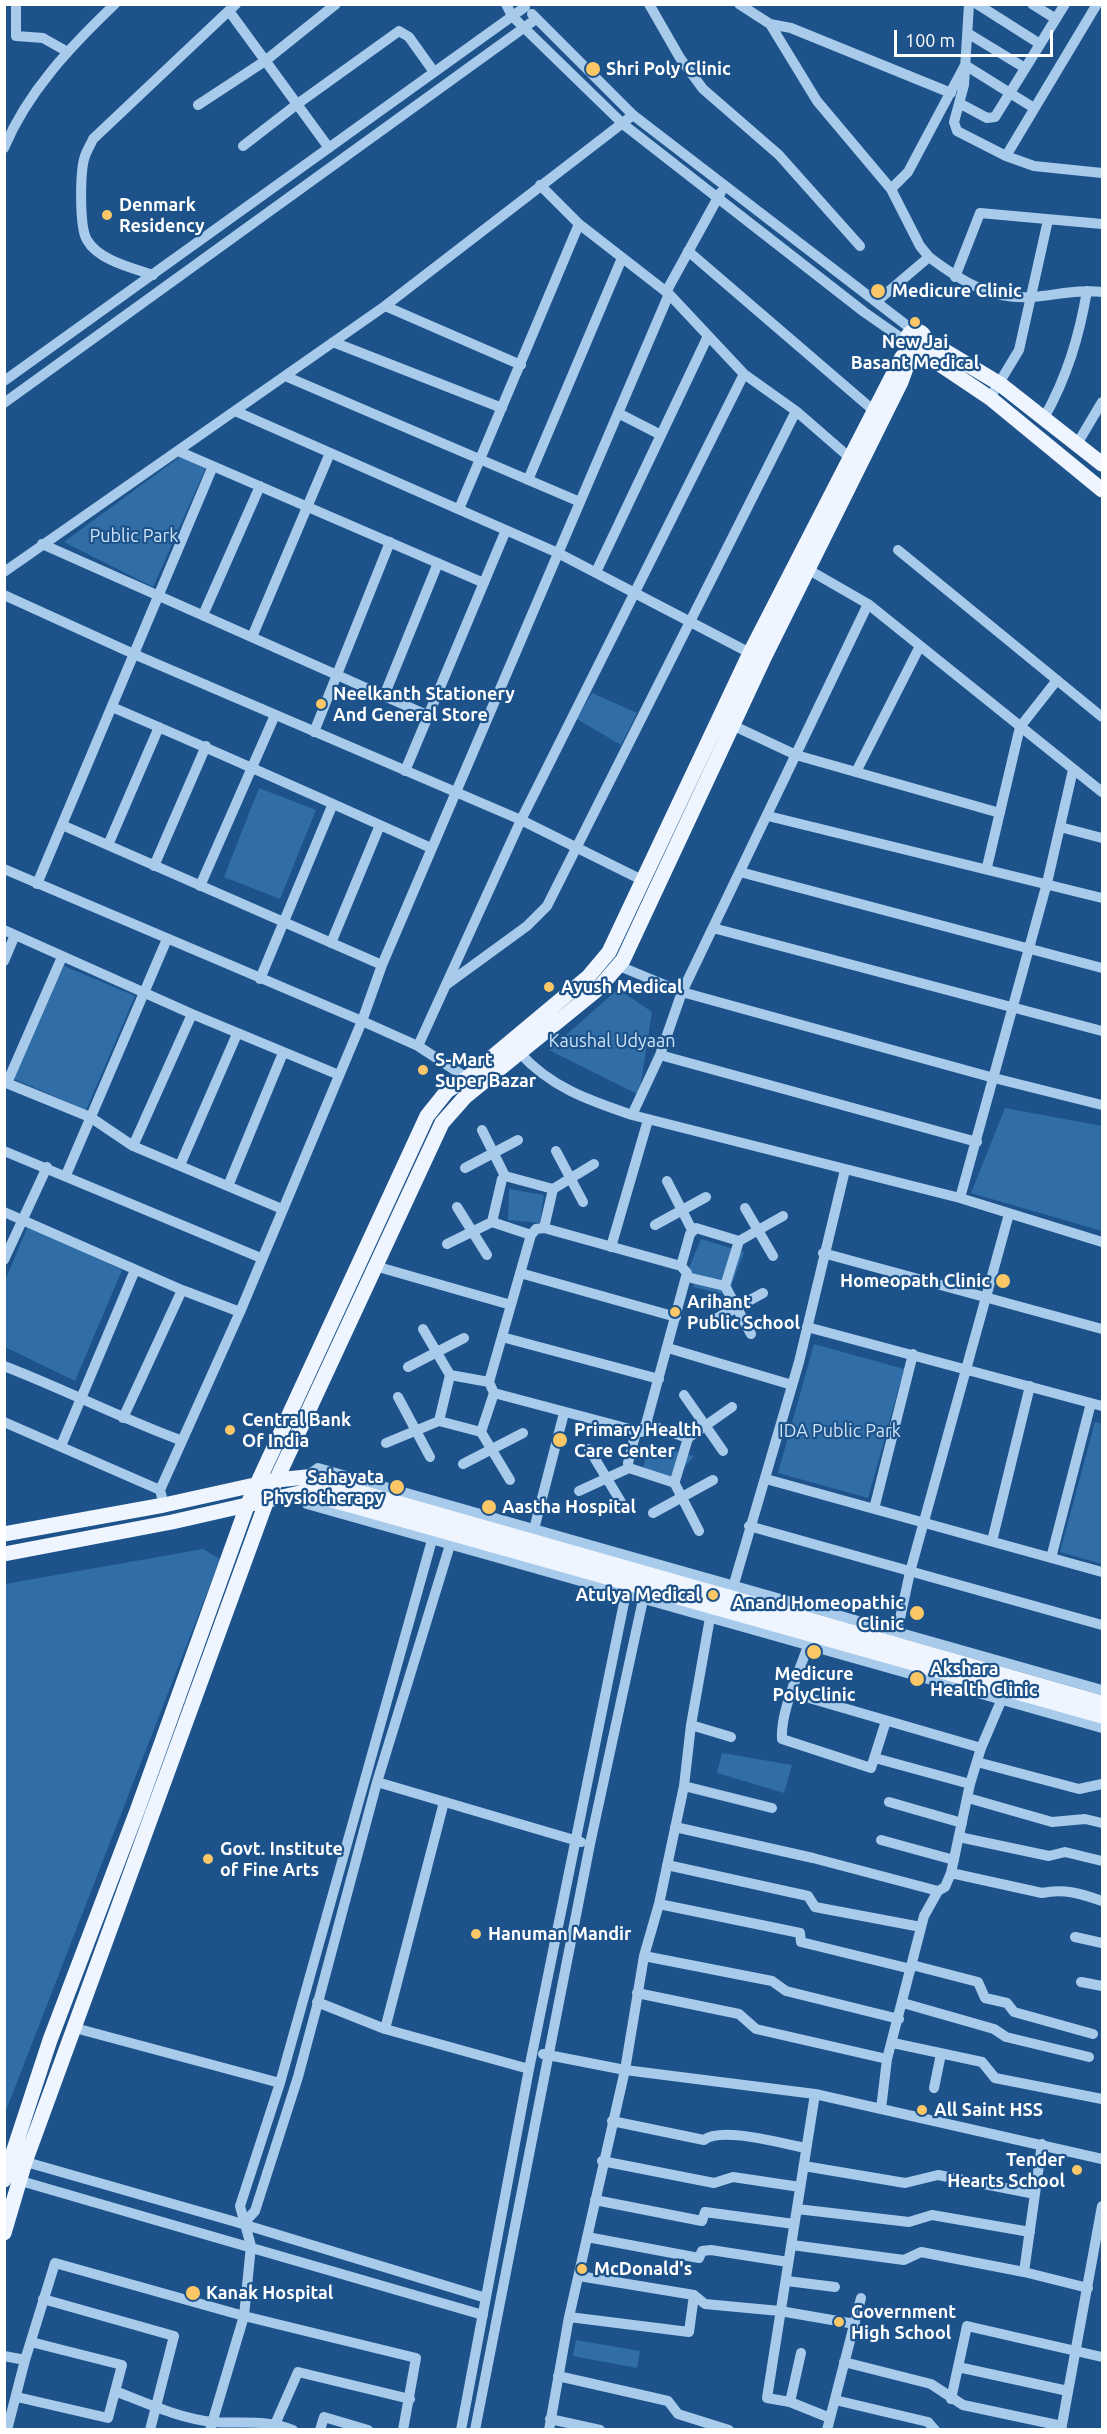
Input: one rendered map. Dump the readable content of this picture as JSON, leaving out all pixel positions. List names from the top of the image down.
{
  "parks": ["Public Park", "Kaushal Udyaan", "IDA Public Park"],
  "places": [
    "Shri Poly Clinic",
    "Denmark Residency",
    "Medicure Clinic",
    "New Jai Basant Medical",
    "Neelkanth Stationery And General Store",
    "Ayush Medical",
    "S-Mart Super Bazar",
    "Homeopath Clinic",
    "Arihant Public School",
    "Central Bank Of India",
    "Primary Health Care Center",
    "Sahayata Physiotherapy",
    "Aastha Hospital",
    "Atulya Medical",
    "Anand Homeopathic Clinic",
    "Medicure PolyClinic",
    "Akshara Health Clinic",
    "Govt. Institute of Fine Arts",
    "Hanuman Mandir",
    "All Saint HSS",
    "Tender Hearts School",
    "McDonald's",
    "Kanak Hospital",
    "Government High School"
  ],
  "scale_bar": "100 m"
}
